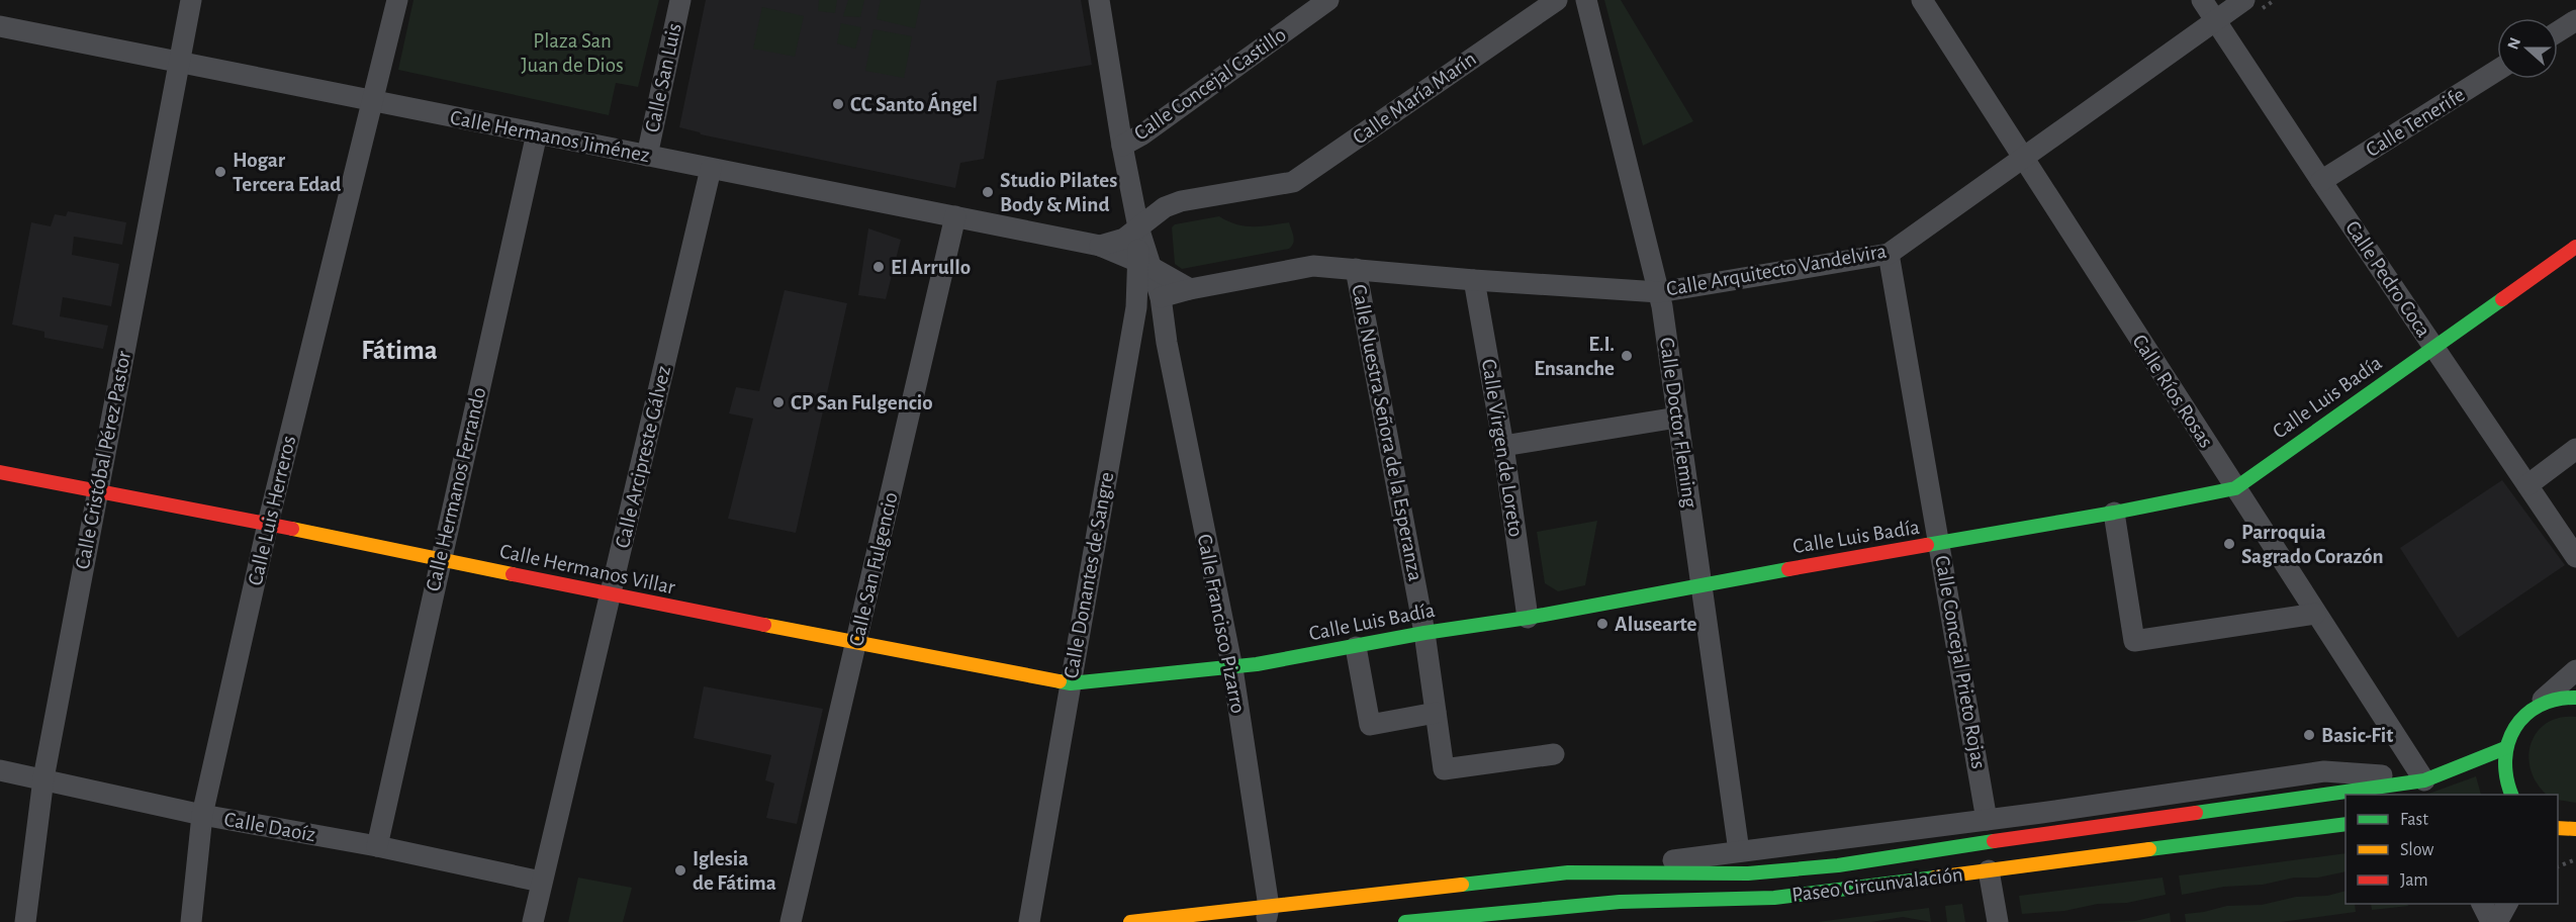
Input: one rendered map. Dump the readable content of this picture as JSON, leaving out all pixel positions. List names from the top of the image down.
{
  "streets": {
    "street": [
      "Calle San Luis",
      "Calle Concejal Castillo",
      "Calle María Marín",
      "Calle Tenerife",
      "Calle Hermanos Jiménez",
      "Calle Arquitecto Vandelvira",
      "Calle Pedro Coca",
      "Calle Ríos Rosas",
      "Calle Luis Badía",
      "Calle Doctor Fleming",
      "Calle Nuestra Señora de la Esperanza",
      "Calle Virgen de Loreto",
      "Calle Arcipreste Gálvez",
      "Calle Cristóbal Pérez Pastor",
      "Calle Hermanos Ferrando",
      "Calle Luis Herreros",
      "Calle Hermanos Villar",
      "Calle San Fulgencio",
      "Calle Donantes de Sangre",
      "Calle Francisco Pizarro",
      "Calle Concejal Prieto Rojas",
      "Calle Daoíz",
      "Paseo Circunvalación"
    ]
  },
  "crossings": [
    ["Calle San Luis", "Calle Hermanos Jiménez"],
    ["Calle Concejal Castillo", "Calle Francisco Pizarro"],
    ["Calle María Marín", "Calle Francisco Pizarro"],
    ["Calle Tenerife", "Calle Pedro Coca"],
    ["Calle Hermanos Jiménez", "Calle Arquitecto Vandelvira"],
    ["Calle Hermanos Jiménez", "Calle Arcipreste Gálvez"],
    ["Calle Hermanos Jiménez", "Calle Cristóbal Pérez Pastor"],
    ["Calle Hermanos Jiménez", "Calle Hermanos Ferrando"],
    ["Calle Hermanos Jiménez", "Calle Luis Herreros"],
    ["Calle Hermanos Jiménez", "Calle San Fulgencio"],
    ["Calle Hermanos Jiménez", "Calle Donantes de Sangre"],
    ["Calle Hermanos Jiménez", "Calle Francisco Pizarro"],
    ["Calle Arquitecto Vandelvira", "Calle Pedro Coca"],
    ["Calle Arquitecto Vandelvira", "Calle Ríos Rosas"],
    ["Calle Arquitecto Vandelvira", "Calle Doctor Fleming"],
    ["Calle Arquitecto Vandelvira", "Calle Nuestra Señora de la Esperanza"],
    ["Calle Arquitecto Vandelvira", "Calle Virgen de Loreto"],
    ["Calle Arquitecto Vandelvira", "Calle Concejal Prieto Rojas"],
    ["Calle Pedro Coca", "Calle Luis Badía"],
    ["Calle Ríos Rosas", "Calle Luis Badía"],
    ["Calle Ríos Rosas", "Paseo Circunvalación"],
    ["Calle Luis Badía", "Calle Doctor Fleming"],
    ["Calle Luis Badía", "Calle Nuestra Señora de la Esperanza"],
    ["Calle Luis Badía", "Calle Virgen de Loreto"],
    ["Calle Luis Badía", "Calle Hermanos Villar"],
    ["Calle Luis Badía", "Calle Donantes de Sangre"],
    ["Calle Luis Badía", "Calle Francisco Pizarro"],
    ["Calle Luis Badía", "Calle Concejal Prieto Rojas"],
    ["Calle Doctor Fleming", "Paseo Circunvalación"],
    ["Calle Arcipreste Gálvez", "Calle Hermanos Villar"],
    ["Calle Arcipreste Gálvez", "Calle Daoíz"],
    ["Calle Cristóbal Pérez Pastor", "Calle Hermanos Villar"],
    ["Calle Cristóbal Pérez Pastor", "Calle Daoíz"],
    ["Calle Hermanos Ferrando", "Calle Hermanos Villar"],
    ["Calle Hermanos Ferrando", "Calle Daoíz"],
    ["Calle Luis Herreros", "Calle Hermanos Villar"],
    ["Calle Luis Herreros", "Calle Daoíz"],
    ["Calle Hermanos Villar", "Calle San Fulgencio"],
    ["Calle Hermanos Villar", "Calle Donantes de Sangre"],
    ["Calle Donantes de Sangre", "Calle Francisco Pizarro"],
    ["Calle Francisco Pizarro", "Paseo Circunvalación"],
    ["Calle Concejal Prieto Rojas", "Paseo Circunvalación"]
  ],
  "districts": ["Fátima"],
  "parks": ["Plaza San Juan de Dios"],
  "places": [
    "CC Santo Ángel",
    "Hogar Tercera Edad",
    "Studio Pilates Body & Mind",
    "El Arrullo",
    "E.I. Ensanche",
    "CP San Fulgencio",
    "Parroquia Sagrado Corazón",
    "Alusearte",
    "Basic-Fit",
    "Iglesia de Fátima"
  ],
  "legend": ["Fast", "Slow", "Jam"],
  "north": "left"
}
